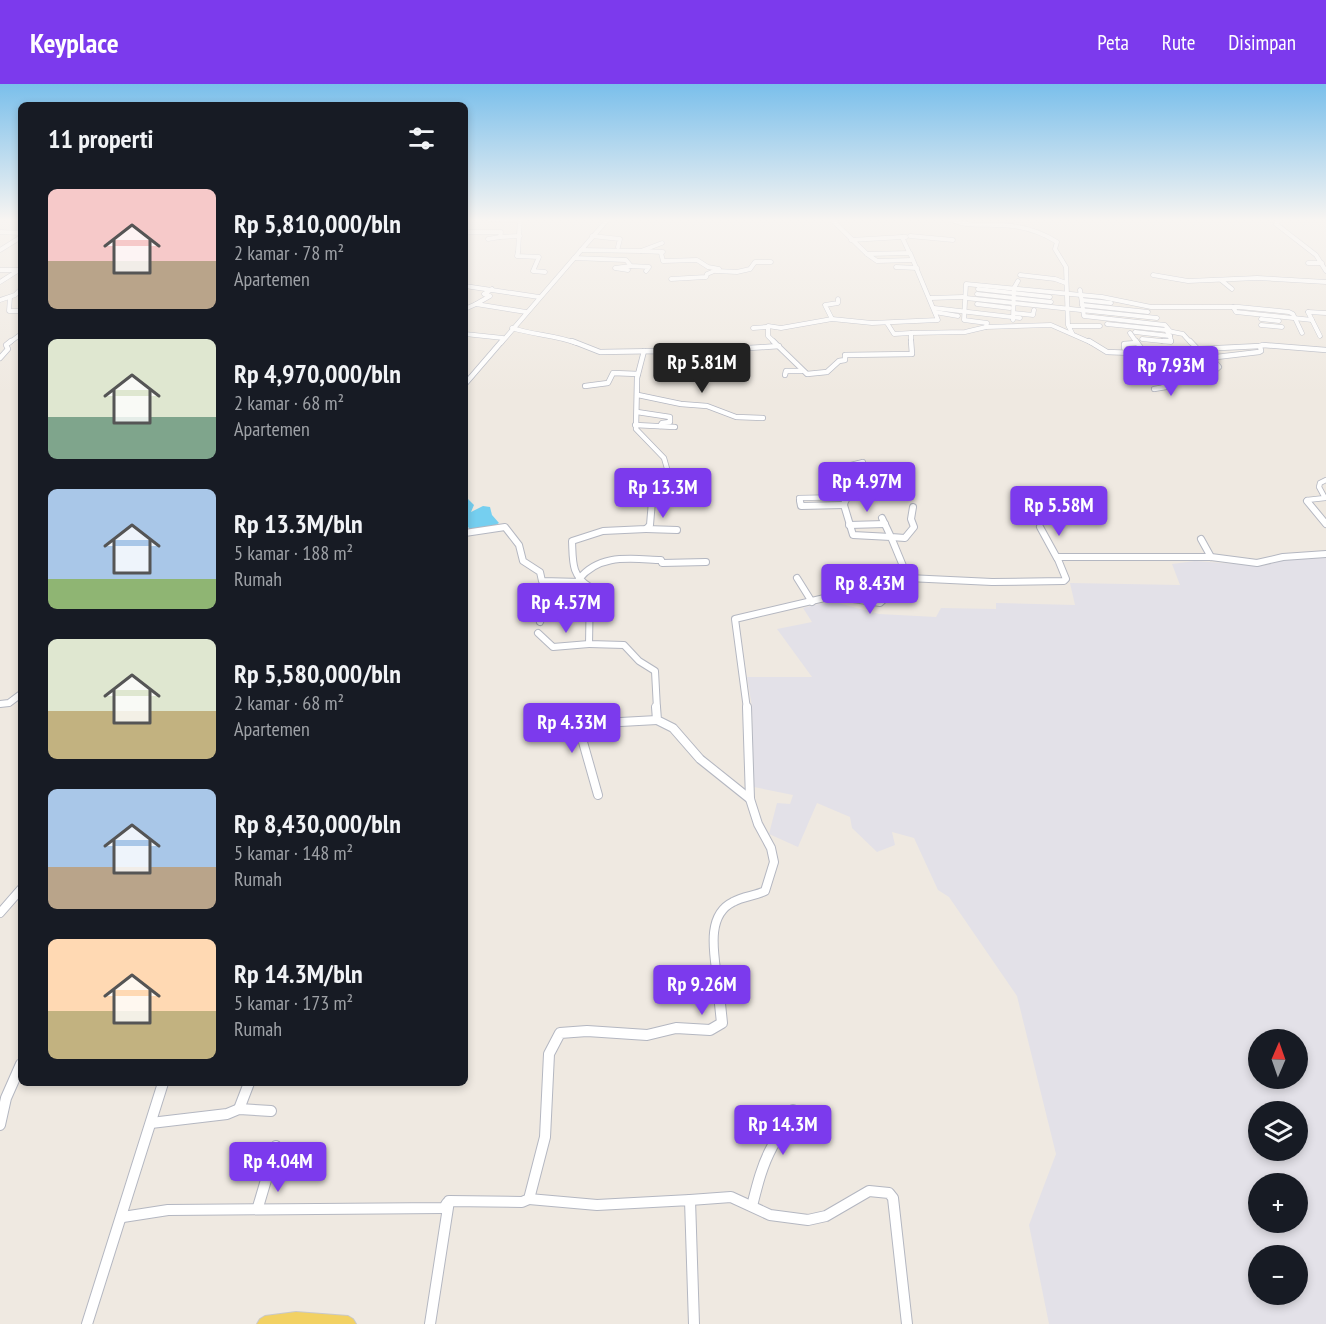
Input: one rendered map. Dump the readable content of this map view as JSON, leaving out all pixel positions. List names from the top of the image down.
{
  "north": "top",
  "page": {
    "header": "Keyplace",
    "nav": ["Peta", "Rute", "Disimpan"],
    "heading": "11 properti",
    "list": [
      {
        "name": "Rp 5,810,000/bln",
        "note": "2 kamar · 78 m² · Apartemen"
      },
      {
        "name": "Rp 4,970,000/bln",
        "note": "2 kamar · 68 m² · Apartemen"
      },
      {
        "name": "Rp 13.3M/bln",
        "note": "5 kamar · 188 m² · Rumah"
      },
      {
        "name": "Rp 5,580,000/bln",
        "note": "2 kamar · 68 m² · Apartemen"
      },
      {
        "name": "Rp 8,430,000/bln",
        "note": "5 kamar · 148 m² · Rumah"
      },
      {
        "name": "Rp 14.3M/bln",
        "note": "5 kamar · 173 m² · Rumah"
      }
    ],
    "price": [
      "Rp 5.81M",
      "Rp 7.93M",
      "Rp 4.97M",
      "Rp 13.3M",
      "Rp 5.58M",
      "Rp 8.43M",
      "Rp 4.57M",
      "Rp 4.33M",
      "Rp 9.26M",
      "Rp 14.3M",
      "Rp 4.04M"
    ],
    "map_buttons": ["+", "−"]
  }
}
